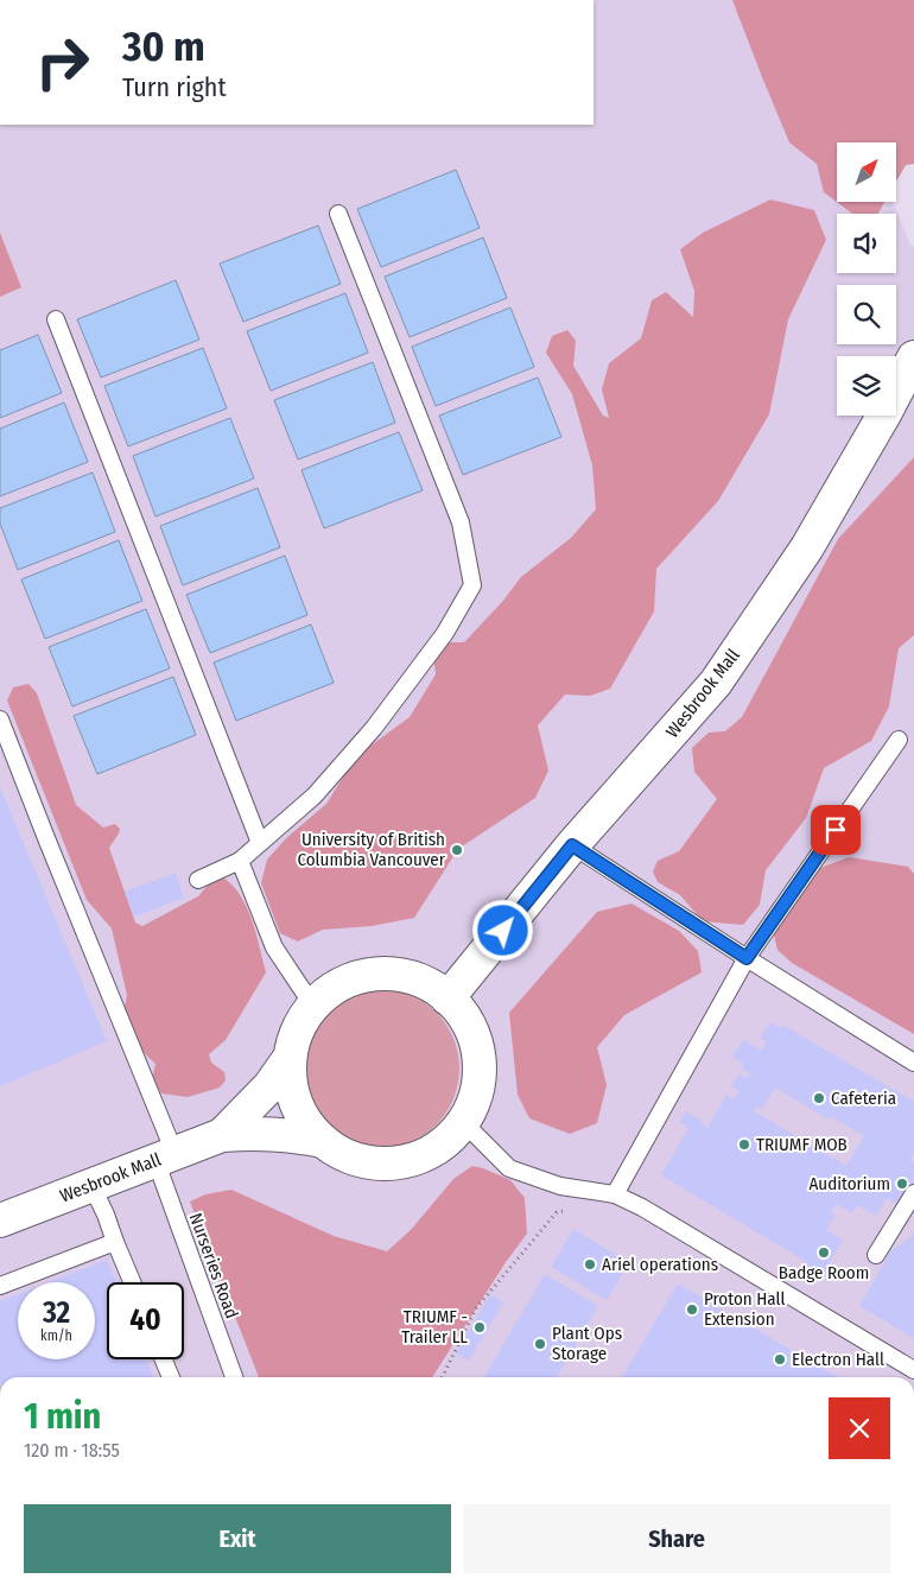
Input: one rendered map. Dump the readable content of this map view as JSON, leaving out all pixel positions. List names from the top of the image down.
{
  "streets": {
    "street": ["Wesbrook Mall"],
    "lane": ["Nurseries Road"]
  },
  "crossings": [
    ["Wesbrook Mall", "Nurseries Road"]
  ],
  "places": [
    "University of British Columbia Vancouver",
    "Cafeteria",
    "TRIUMF MOB",
    "Auditorium",
    "Badge Room",
    "Ariel operations",
    "Proton Hall Extension",
    "TRIUMF - Trailer LL",
    "Plant Ops Storage",
    "Electron Hall"
  ],
  "north": "top right",
  "page": {
    "turn": ["30 m", "Turn right"],
    "speed": "32 km/h",
    "limit": "40",
    "heading": ["1 min", "120 m · 18:55"],
    "buttons": ["Exit", "Share"]
  }
}
